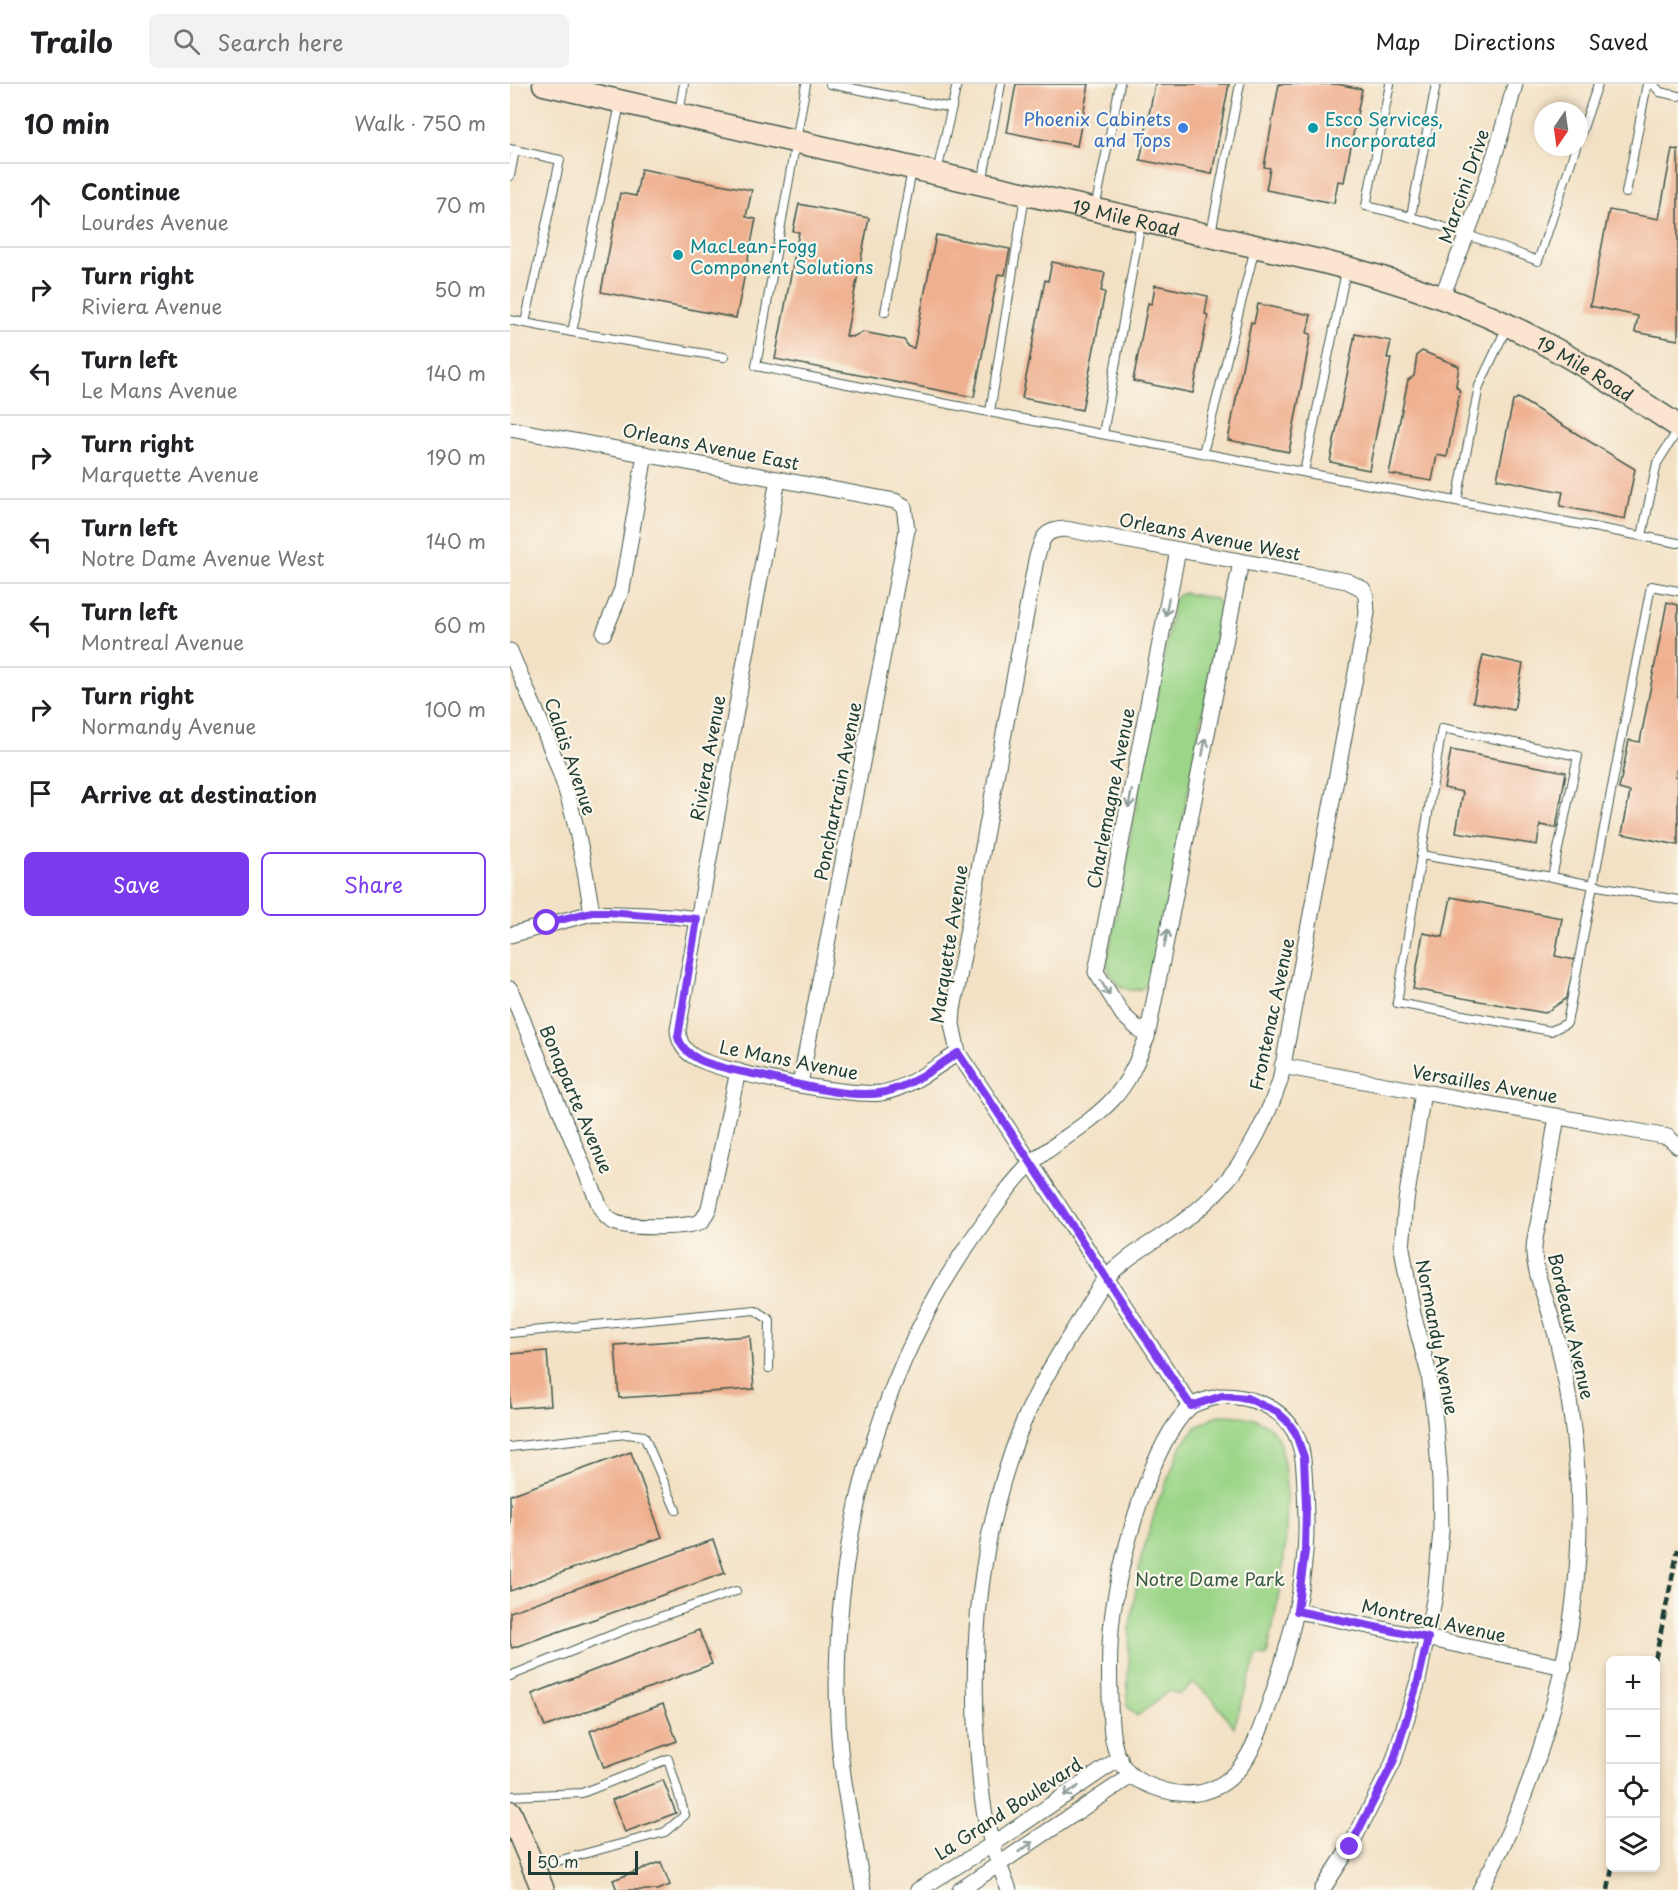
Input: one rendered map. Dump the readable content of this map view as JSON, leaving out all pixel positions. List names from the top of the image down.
{
  "streets": {
    "street": [
      "Marcini Drive",
      "19 Mile Road",
      "Orleans Avenue East",
      "Orleans Avenue West",
      "Calais Avenue",
      "Riviera Avenue",
      "Ponchartrain Avenue",
      "Charlemagne Avenue",
      "Marquette Avenue",
      "Frontenac Avenue",
      "Le Mans Avenue",
      "Versailles Avenue",
      "Bonaparte Avenue",
      "Bordeaux Avenue",
      "Normandy Avenue",
      "Montreal Avenue",
      "La Grand Boulevard"
    ]
  },
  "crossings": [
    ["Marcini Drive", "19 Mile Road"],
    ["Orleans Avenue East", "Riviera Avenue"],
    ["Orleans Avenue East", "Ponchartrain Avenue"],
    ["Orleans Avenue West", "Charlemagne Avenue"],
    ["Orleans Avenue West", "Marquette Avenue"],
    ["Orleans Avenue West", "Frontenac Avenue"],
    ["Riviera Avenue", "Le Mans Avenue"],
    ["Ponchartrain Avenue", "Le Mans Avenue"],
    ["Marquette Avenue", "Frontenac Avenue"],
    ["Marquette Avenue", "Le Mans Avenue"],
    ["Frontenac Avenue", "Versailles Avenue"],
    ["Frontenac Avenue", "La Grand Boulevard"],
    ["Le Mans Avenue", "Bonaparte Avenue"],
    ["Versailles Avenue", "Bordeaux Avenue"],
    ["Versailles Avenue", "Normandy Avenue"],
    ["Bordeaux Avenue", "Montreal Avenue"],
    ["Normandy Avenue", "Montreal Avenue"]
  ],
  "parks": ["Notre Dame Park"],
  "places": ["Phoenix Cabinets and Tops", "Esco Services, Incorporated", "MacLean-Fogg Component Solutions"],
  "scale_bar": "50 m",
  "north": "bottom",
  "page": {
    "header": "Trailo",
    "search": "Search here",
    "nav": ["Map", "Directions", "Saved"],
    "heading": ["10 min", "Walk · 750 m"],
    "list": [
      ["Continue", "Lourdes Avenue", "70 m"],
      ["Turn right", "Riviera Avenue", "50 m"],
      ["Turn left", "Le Mans Avenue", "140 m"],
      ["Turn right", "Marquette Avenue", "190 m"],
      ["Turn left", "Notre Dame Avenue West", "140 m"],
      ["Turn left", "Montreal Avenue", "60 m"],
      ["Turn right", "Normandy Avenue", "100 m"],
      "Arrive at destination"
    ],
    "buttons": ["Save", "Share"],
    "map_buttons": ["+", "−"],
    "scale": "50 m"
  }
}
